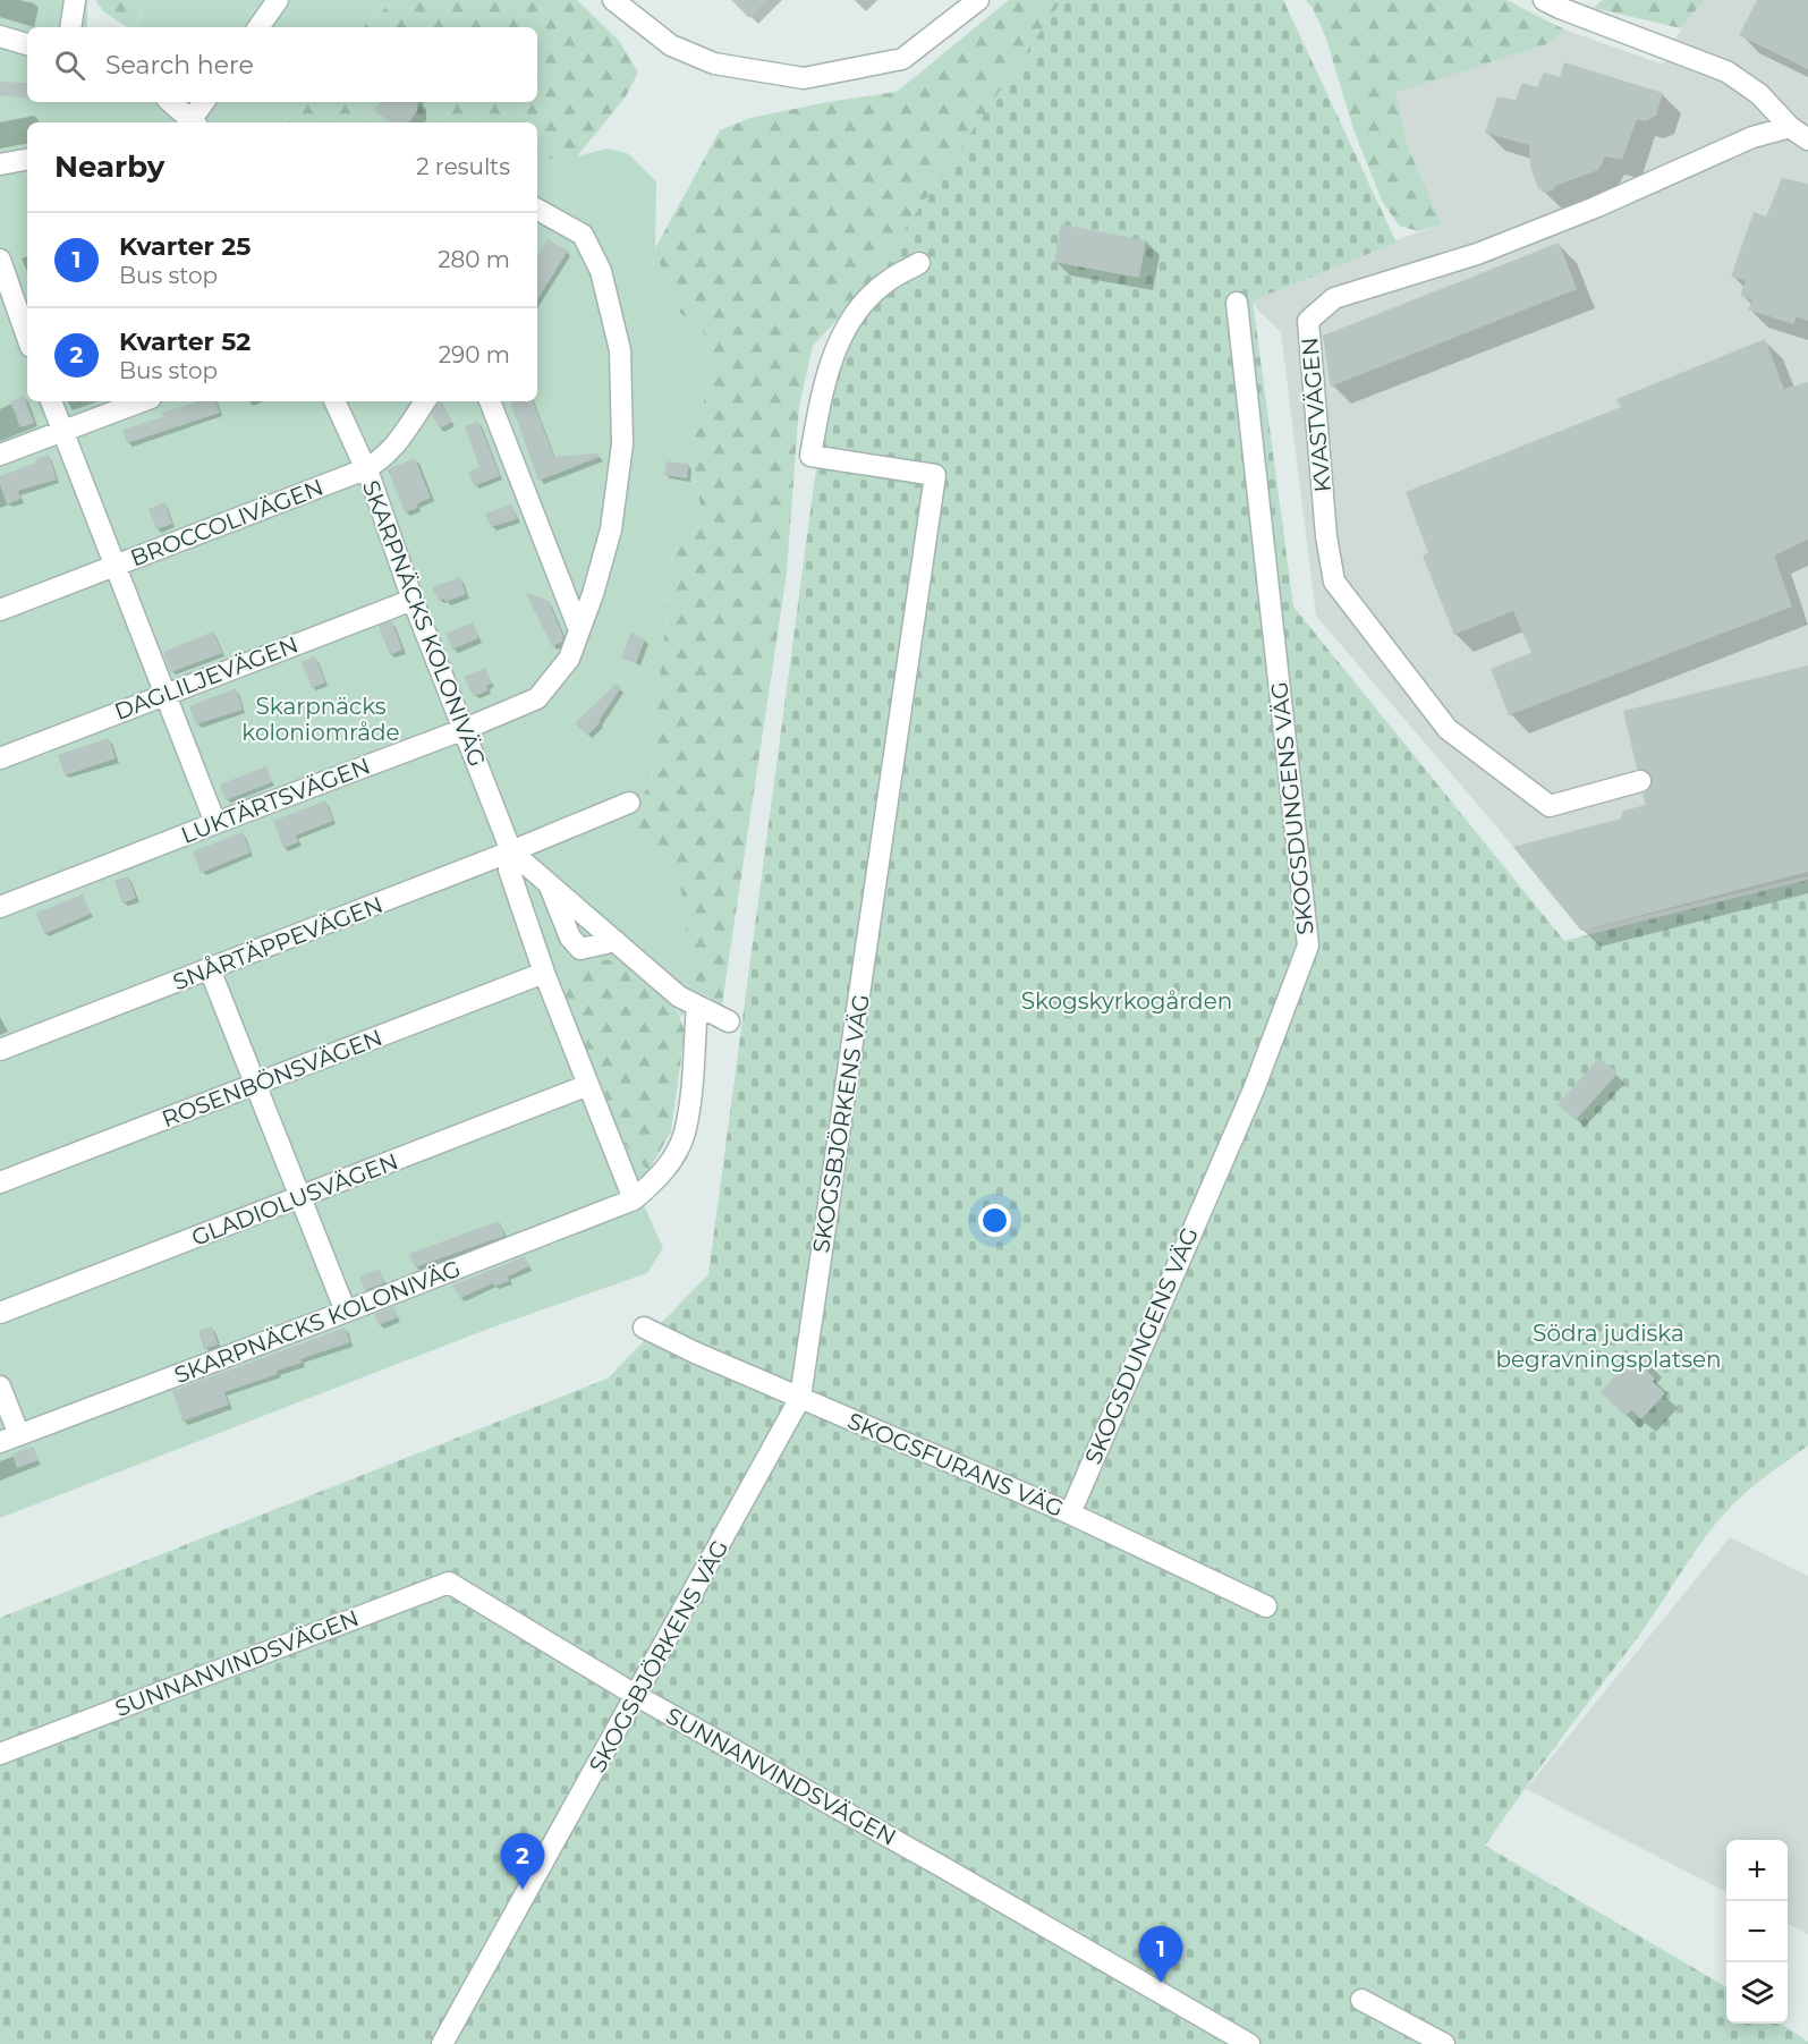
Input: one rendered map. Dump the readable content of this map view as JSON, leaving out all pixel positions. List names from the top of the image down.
{
  "streets": {
    "street": [
      "KVASTVÄGEN",
      "BROCCOLIVÄGEN",
      "SKARPNÄCKS KOLONIVÄG",
      "DAGLILJEVÄGEN",
      "LUKTÄRTSVÄGEN",
      "SKOGSDUNGENS VÄG",
      "SNÅRTÄPPEVÄGEN",
      "ROSENBÖNSVÄGEN",
      "SKOGSBJÖRKENS VÄG",
      "GLADIOLUSVÄGEN",
      "SKOGSFURANS VÄG",
      "SUNNANVINDSVÄGEN"
    ]
  },
  "crossings": [
    ["BROCCOLIVÄGEN", "SKARPNÄCKS KOLONIVÄG"],
    ["SKARPNÄCKS KOLONIVÄG", "DAGLILJEVÄGEN"],
    ["SKARPNÄCKS KOLONIVÄG", "LUKTÄRTSVÄGEN"],
    ["SKARPNÄCKS KOLONIVÄG", "SNÅRTÄPPEVÄGEN"],
    ["SKARPNÄCKS KOLONIVÄG", "ROSENBÖNSVÄGEN"],
    ["SKARPNÄCKS KOLONIVÄG", "GLADIOLUSVÄGEN"],
    ["SKOGSDUNGENS VÄG", "SKOGSFURANS VÄG"],
    ["SKOGSBJÖRKENS VÄG", "SKOGSFURANS VÄG"],
    ["SKOGSBJÖRKENS VÄG", "SUNNANVINDSVÄGEN"]
  ],
  "parks": ["Skarpnäcks koloniområde", "Skogskyrkogården", "Södra judiska begravningsplatsen"],
  "page": {
    "search": "Search here",
    "heading": ["Nearby", "2 results"],
    "list": [
      {
        "mark": "1",
        "name": "Kvarter 25",
        "note": "Bus stop",
        "value": "280 m"
      },
      {
        "mark": "2",
        "name": "Kvarter 52",
        "note": "Bus stop",
        "value": "290 m"
      }
    ],
    "pins": ["2", "1"],
    "map_buttons": ["+", "−"]
  }
}
